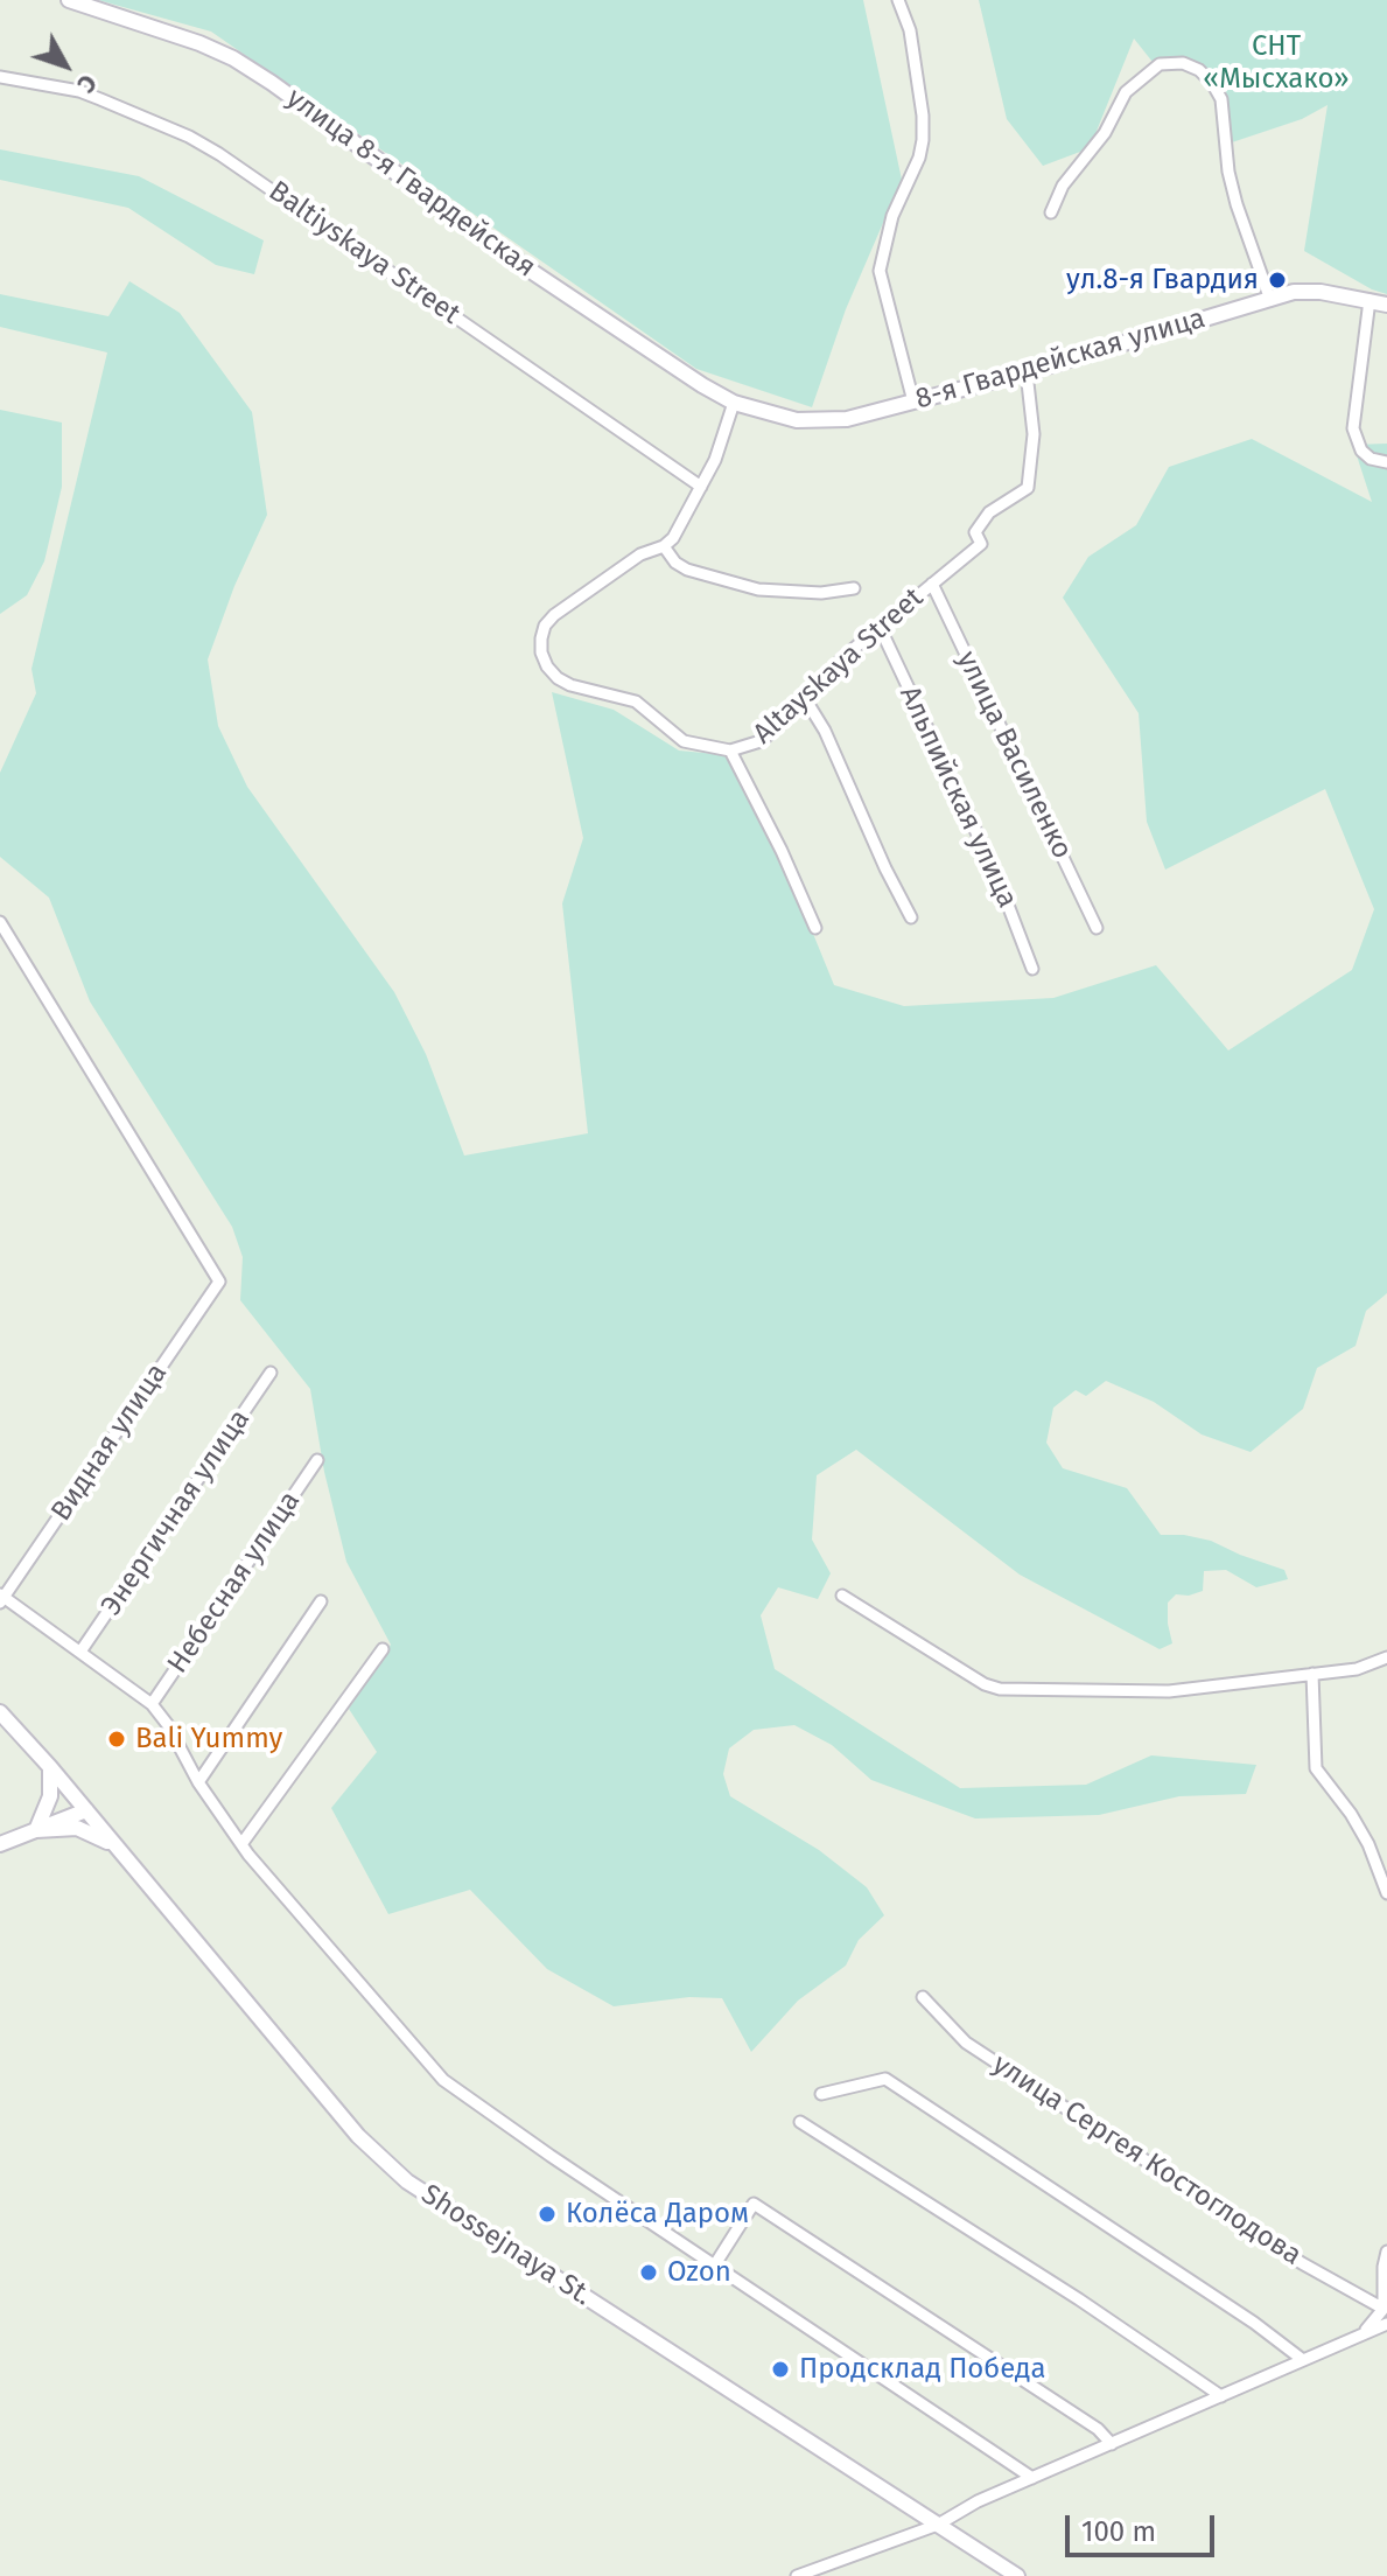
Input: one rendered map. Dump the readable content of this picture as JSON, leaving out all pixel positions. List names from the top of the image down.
{
  "streets": {
    "street": [
      "улица 8-я Гвардейская",
      "Baltiyskaya Street",
      "8-я Гвардейская улица",
      "Altayskaya Street",
      "улица Василенко",
      "Альпийская улица",
      "Видная улица",
      "Энергичная улица",
      "Небесная улица",
      "улица Сергея Костоглодова",
      "Shossejnaya St."
    ]
  },
  "crossings": [
    ["улица 8-я Гвардейская", "8-я Гвардейская улица"],
    ["8-я Гвардейская улица", "Altayskaya Street"],
    ["Altayskaya Street", "улица Василенко"],
    ["Altayskaya Street", "Альпийская улица"]
  ],
  "parks": ["СНТ «Мысхако»"],
  "places": [
    "ул.8-я Гвардия",
    "Bali Yummy",
    "Колёса Даром",
    "Ozon",
    "Продсклад Победа"
  ],
  "scale_bar": "100 m",
  "north": "bottom right"
}
